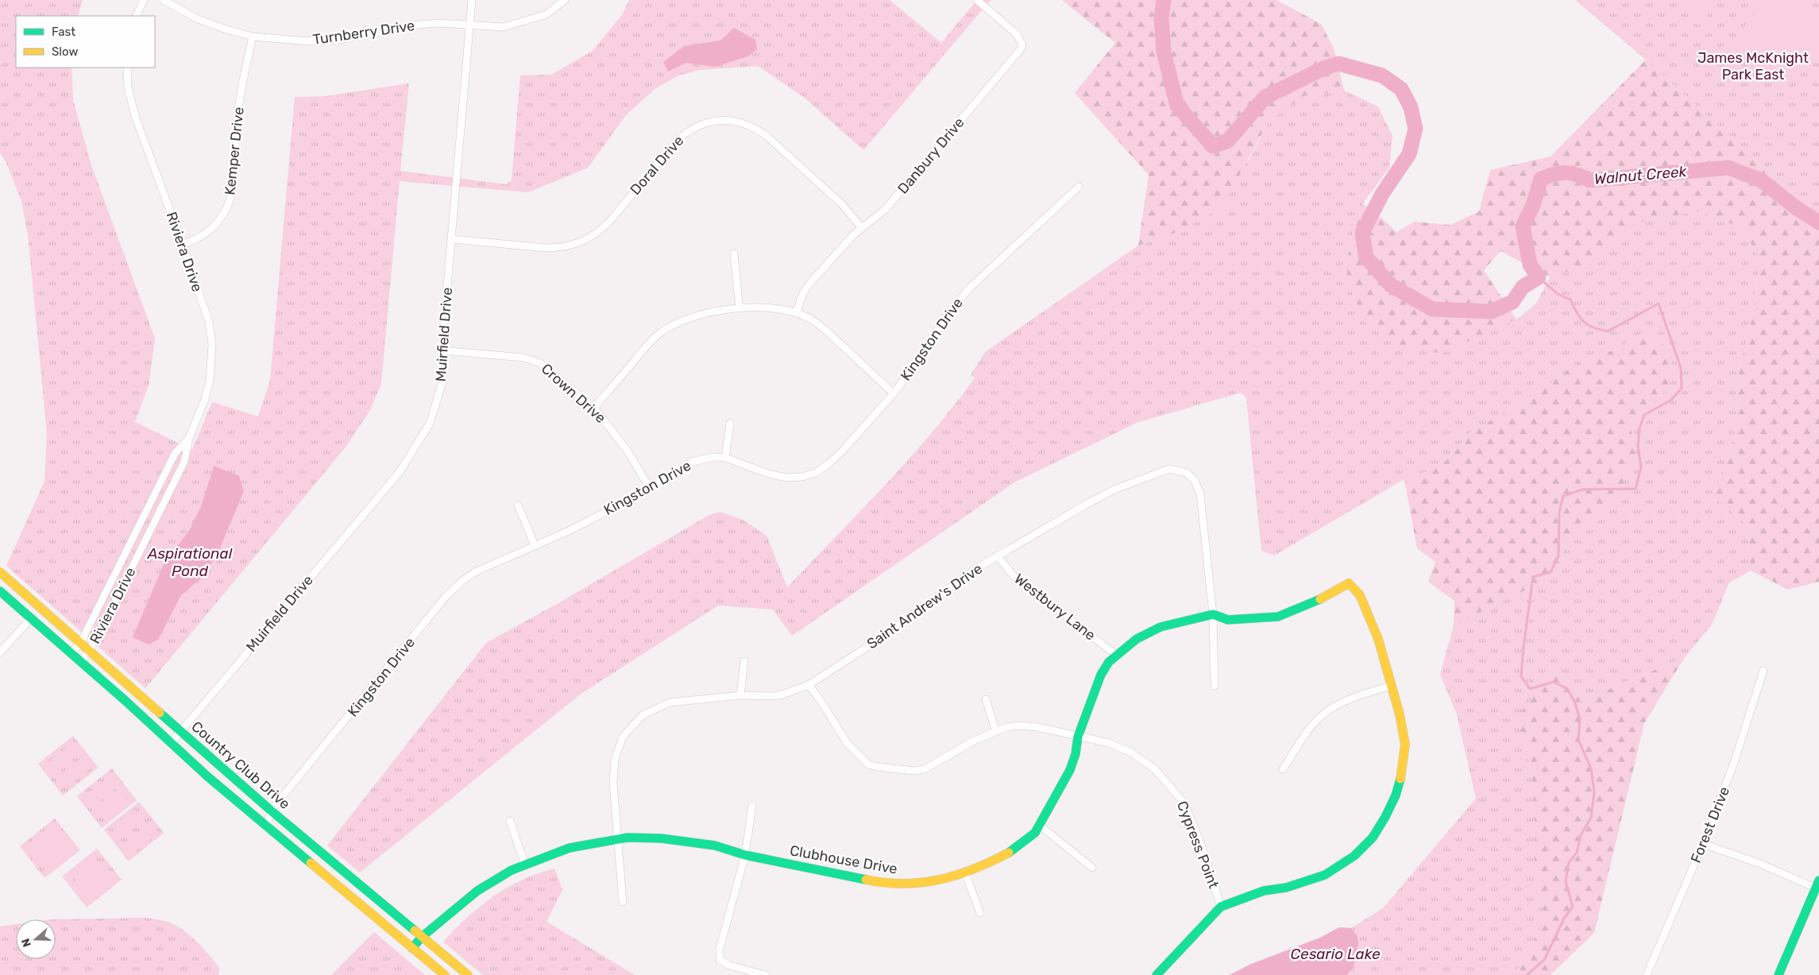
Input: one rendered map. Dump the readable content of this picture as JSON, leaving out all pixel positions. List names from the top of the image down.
{
  "streets": {
    "street": [
      "Turnberry Drive",
      "Kemper Drive",
      "Danbury Drive",
      "Doral Drive",
      "Riviera Drive",
      "Muirfield Drive",
      "Kingston Drive",
      "Crown Drive",
      "Saint Andrew's Drive",
      "Westbury Lane",
      "Country Club Drive",
      "Forest Drive",
      "Cypress Point",
      "Clubhouse Drive"
    ]
  },
  "crossings": [
    ["Turnberry Drive", "Kemper Drive"],
    ["Turnberry Drive", "Muirfield Drive"],
    ["Kemper Drive", "Riviera Drive"],
    ["Danbury Drive", "Doral Drive"],
    ["Doral Drive", "Muirfield Drive"],
    ["Riviera Drive", "Country Club Drive"],
    ["Muirfield Drive", "Crown Drive"],
    ["Muirfield Drive", "Country Club Drive"],
    ["Kingston Drive", "Crown Drive"],
    ["Kingston Drive", "Country Club Drive"],
    ["Saint Andrew's Drive", "Westbury Lane"],
    ["Saint Andrew's Drive", "Cypress Point"],
    ["Saint Andrew's Drive", "Clubhouse Drive"],
    ["Westbury Lane", "Clubhouse Drive"],
    ["Country Club Drive", "Clubhouse Drive"],
    ["Cypress Point", "Clubhouse Drive"]
  ],
  "water": ["Walnut Creek", "Aspirational Pond", "Cesario Lake"],
  "parks": ["James McKnight Park East"],
  "legend": ["Fast", "Slow"],
  "north": "left"
}
